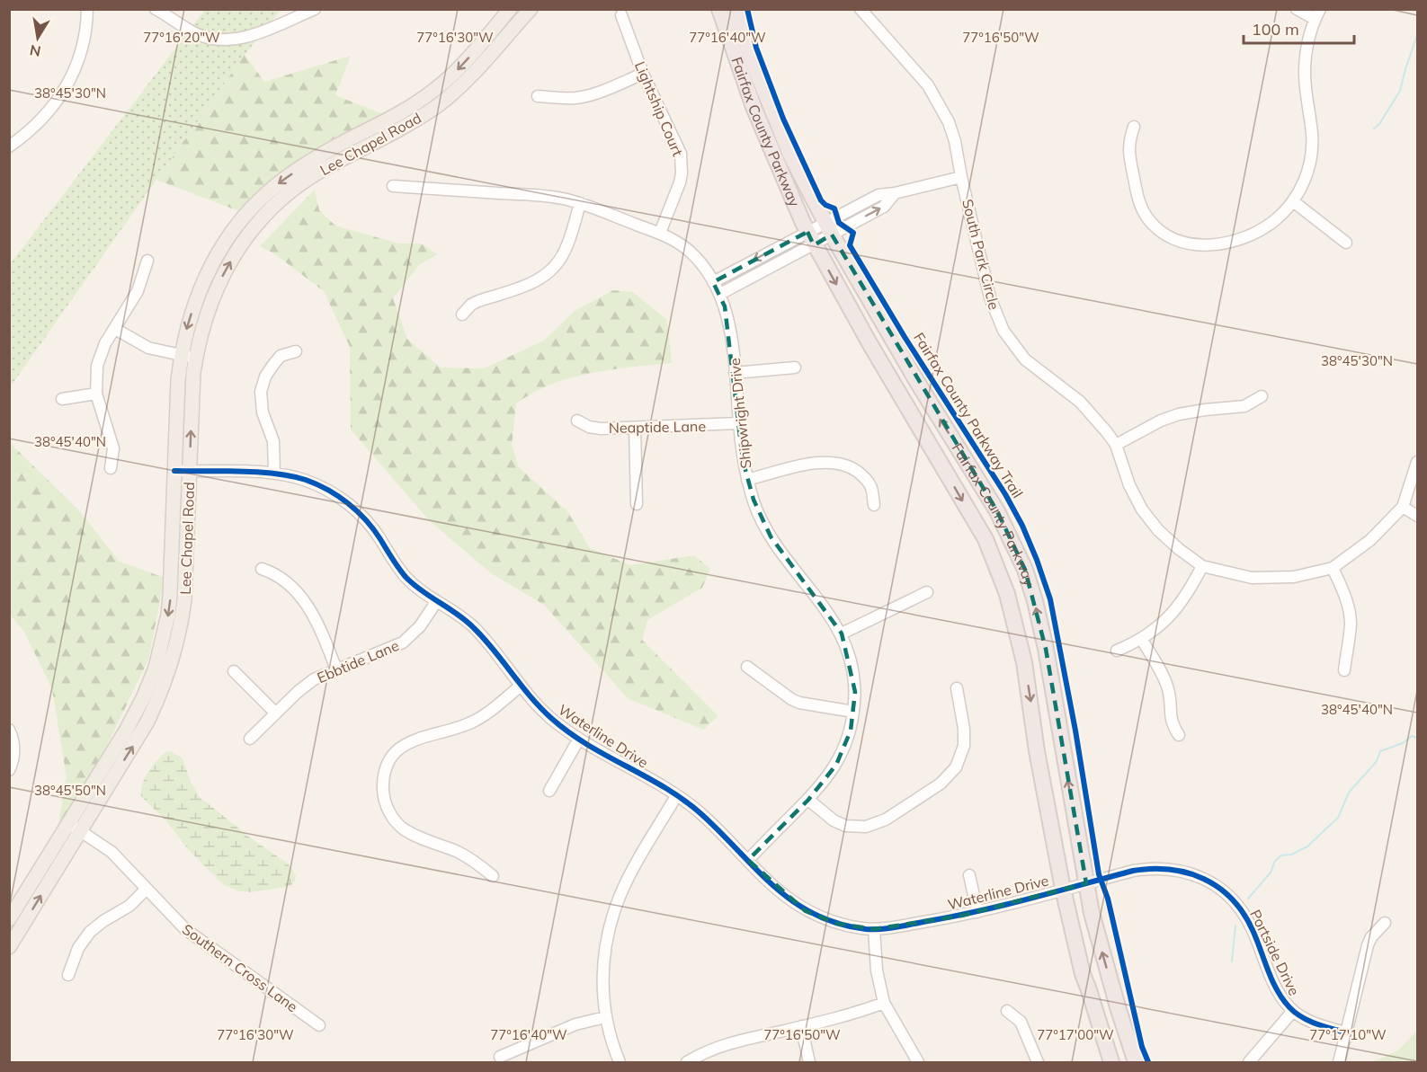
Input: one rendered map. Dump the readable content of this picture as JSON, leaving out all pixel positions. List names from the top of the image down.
{
  "streets": {
    "highway": ["Fairfax County Parkway"],
    "main road": ["Lee Chapel Road"],
    "street": [
      "Lightship Court",
      "South Park Circle",
      "Shipwright Drive",
      "Neaptide Lane",
      "Ebbtide Lane",
      "Waterline Drive",
      "Portside Drive",
      "Southern Cross Lane"
    ],
    "cycle path": ["Fairfax County Parkway Trail"]
  },
  "crossings": [
    ["Lightship Court", "Shipwright Drive"],
    ["Fairfax County Parkway", "Waterline Drive"],
    ["Fairfax County Parkway", "Portside Drive"],
    ["Lee Chapel Road", "Waterline Drive"],
    ["Lee Chapel Road", "Southern Cross Lane"],
    ["Shipwright Drive", "Neaptide Lane"],
    ["Shipwright Drive", "Waterline Drive"],
    ["Ebbtide Lane", "Waterline Drive"],
    ["Waterline Drive", "Portside Drive"]
  ],
  "scale_bar": "100 m",
  "north": "bottom",
  "coordinates": [
    "77°16'20\"W",
    "77°16'30\"W",
    "77°16'40\"W",
    "77°16'50\"W",
    "38°45'30\"N",
    "38°45'40\"N",
    "38°45'50\"N",
    "77°17'00\"W",
    "77°17'10\"W"
  ]
}
